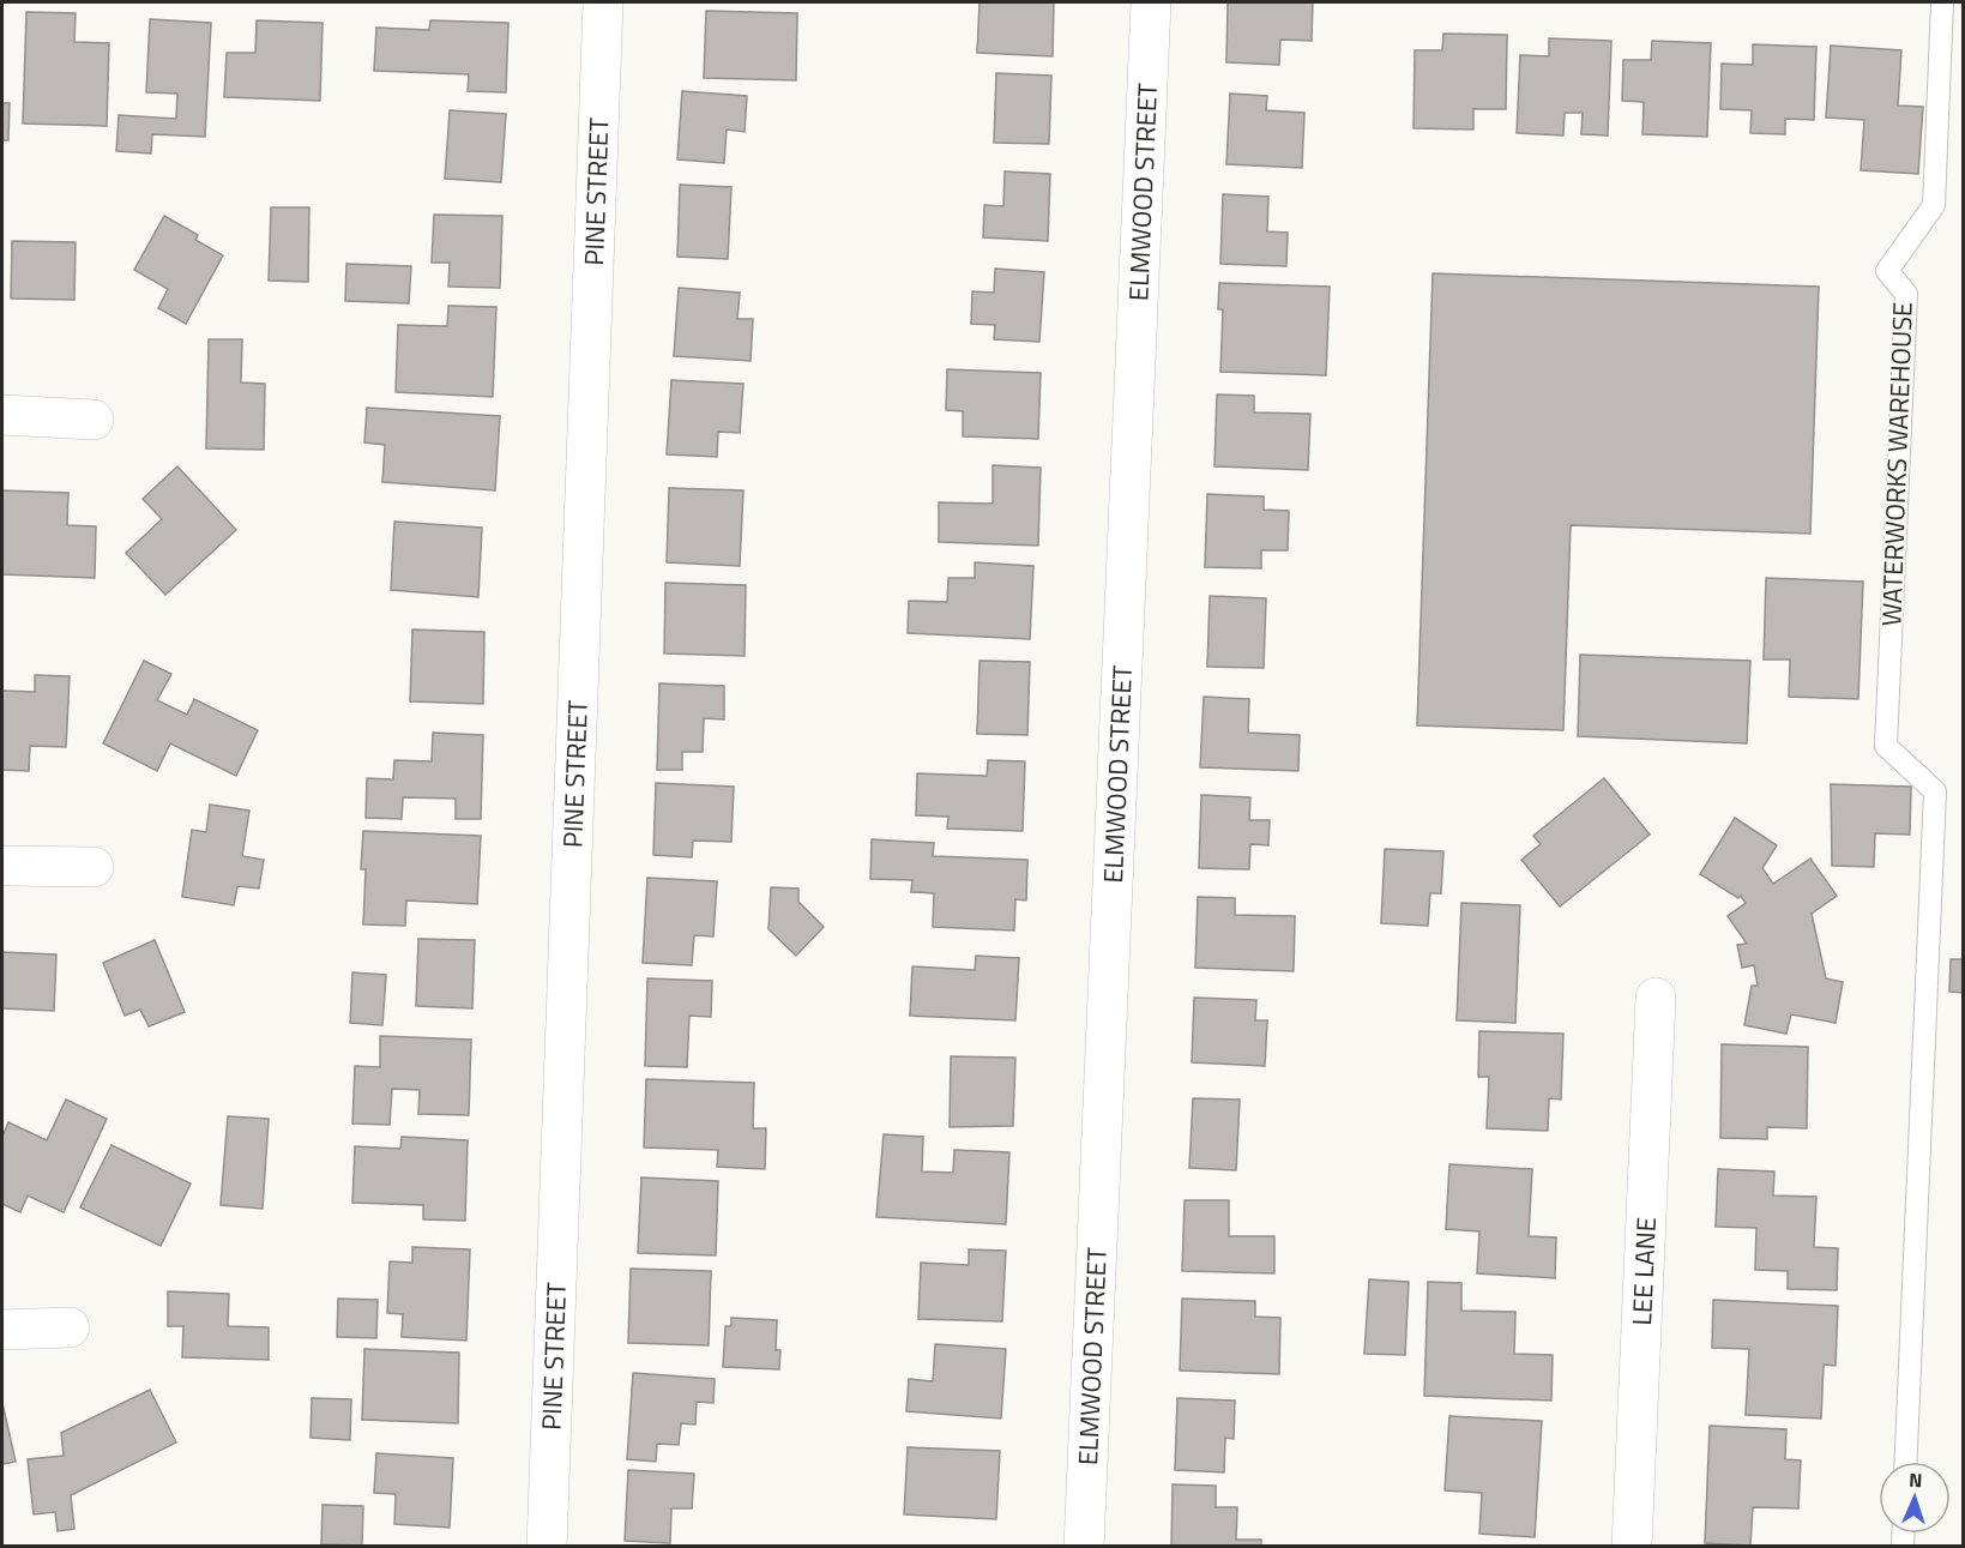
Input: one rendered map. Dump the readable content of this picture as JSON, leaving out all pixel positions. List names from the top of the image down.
{
  "streets": {
    "street": ["PINE STREET", "ELMWOOD STREET", "LEE LANE"],
    "lane": ["WATERWORKS WAREHOUSE"]
  },
  "north": "top"
}
